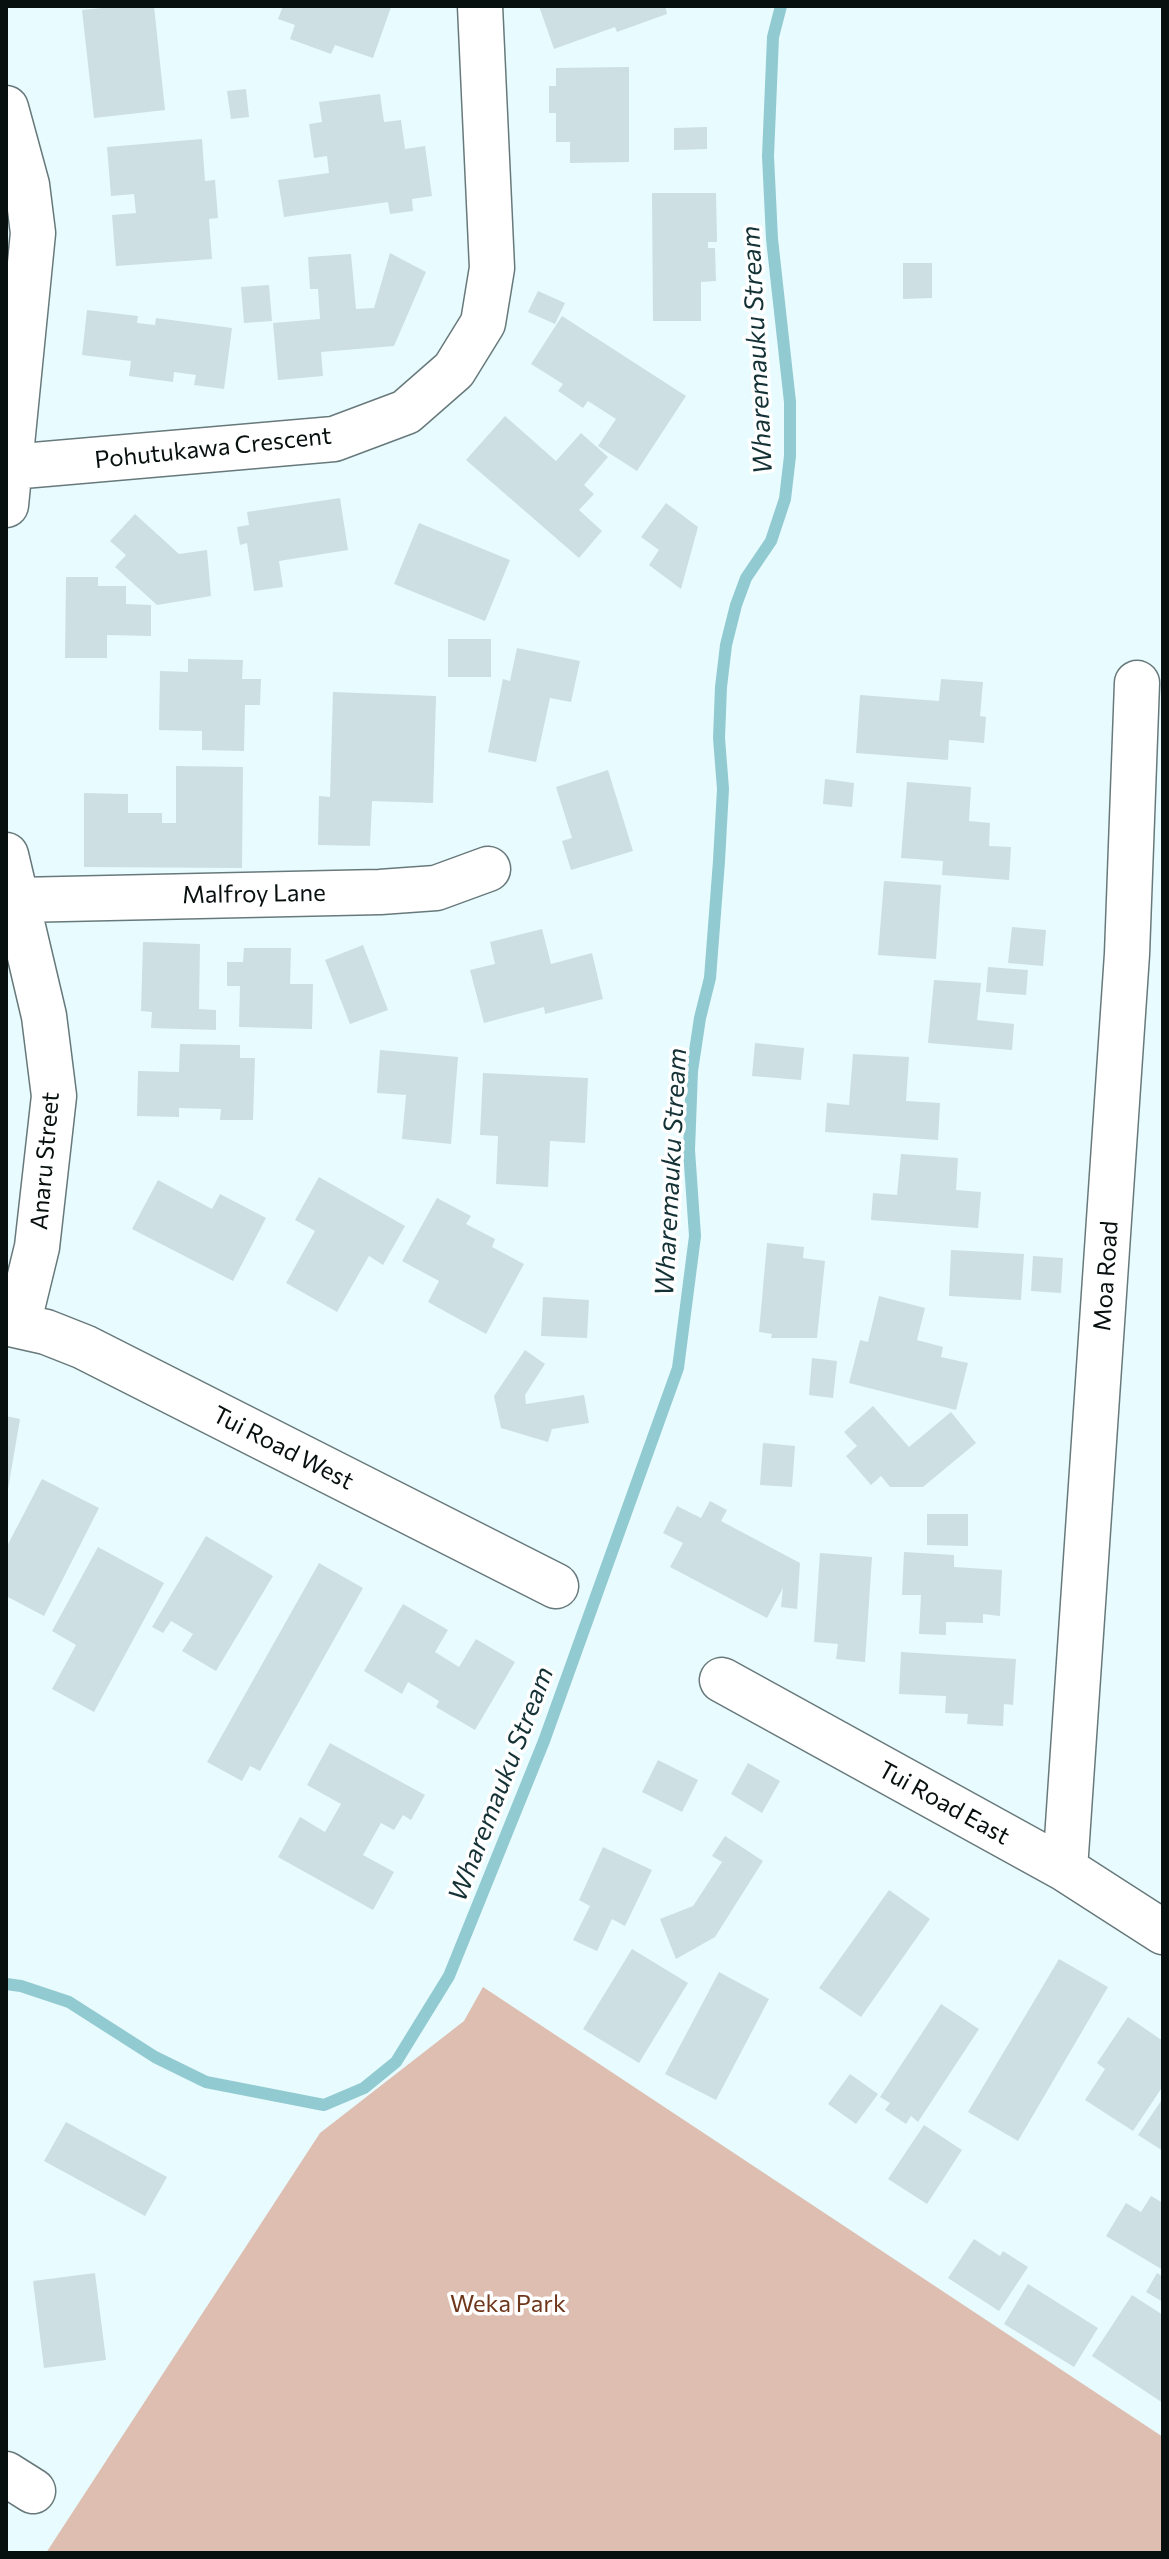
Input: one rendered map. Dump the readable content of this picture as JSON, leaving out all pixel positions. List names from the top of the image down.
{
  "streets": {
    "street": [
      "Pohutukawa Crescent",
      "Malfroy Lane",
      "Anaru Street",
      "Moa Road",
      "Tui Road West",
      "Tui Road East"
    ]
  },
  "crossings": [
    ["Malfroy Lane", "Anaru Street"],
    ["Anaru Street", "Tui Road West"],
    ["Moa Road", "Tui Road East"]
  ],
  "water": ["Wharemauku Stream"],
  "parks": ["Weka Park"]
}
